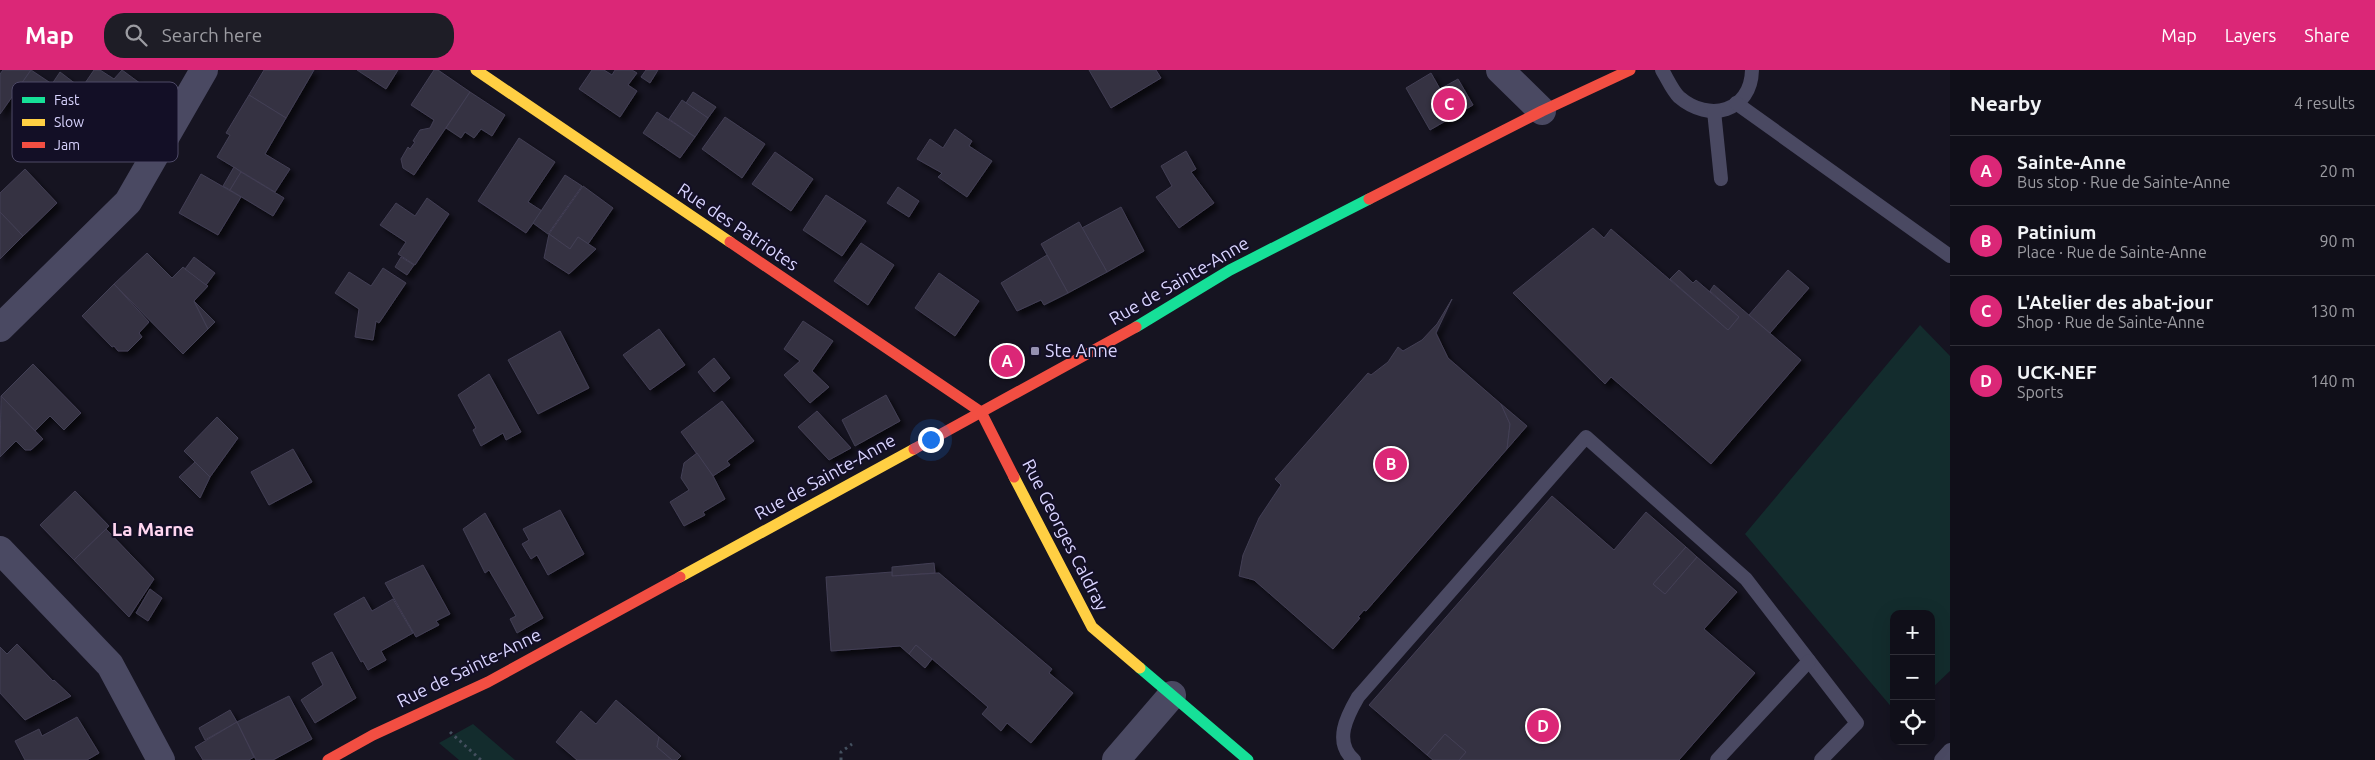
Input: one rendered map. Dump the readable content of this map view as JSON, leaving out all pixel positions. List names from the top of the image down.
{
  "streets": {
    "street": ["Rue des Patriotes", "Rue de Sainte-Anne", "Rue Georges Caldray"]
  },
  "crossings": [
    ["Rue des Patriotes", "Rue de Sainte-Anne"],
    ["Rue des Patriotes", "Rue Georges Caldray"],
    ["Rue de Sainte-Anne", "Rue Georges Caldray"]
  ],
  "districts": ["La Marne"],
  "places": {
    "transit": ["Ste Anne"]
  },
  "legend": ["Fast", "Slow", "Jam"],
  "page": {
    "header": "Map",
    "search": "Search here",
    "nav": ["Map", "Layers", "Share"],
    "heading": ["Nearby", "4 results"],
    "pins": [
      "C",
      "A",
      "B",
      "D"
    ],
    "list": [
      {
        "mark": "A",
        "name": "Sainte-Anne",
        "note": "Bus stop · Rue de Sainte-Anne",
        "value": "20 m"
      },
      {
        "mark": "B",
        "name": "Patinium",
        "note": "Place · Rue de Sainte-Anne",
        "value": "90 m"
      },
      {
        "mark": "C",
        "name": "L'Atelier des abat-jour",
        "note": "Shop · Rue de Sainte-Anne",
        "value": "130 m"
      },
      {
        "mark": "D",
        "name": "UCK-NEF",
        "note": "Sports",
        "value": "140 m"
      }
    ],
    "map_buttons": ["+", "−"]
  }
}
